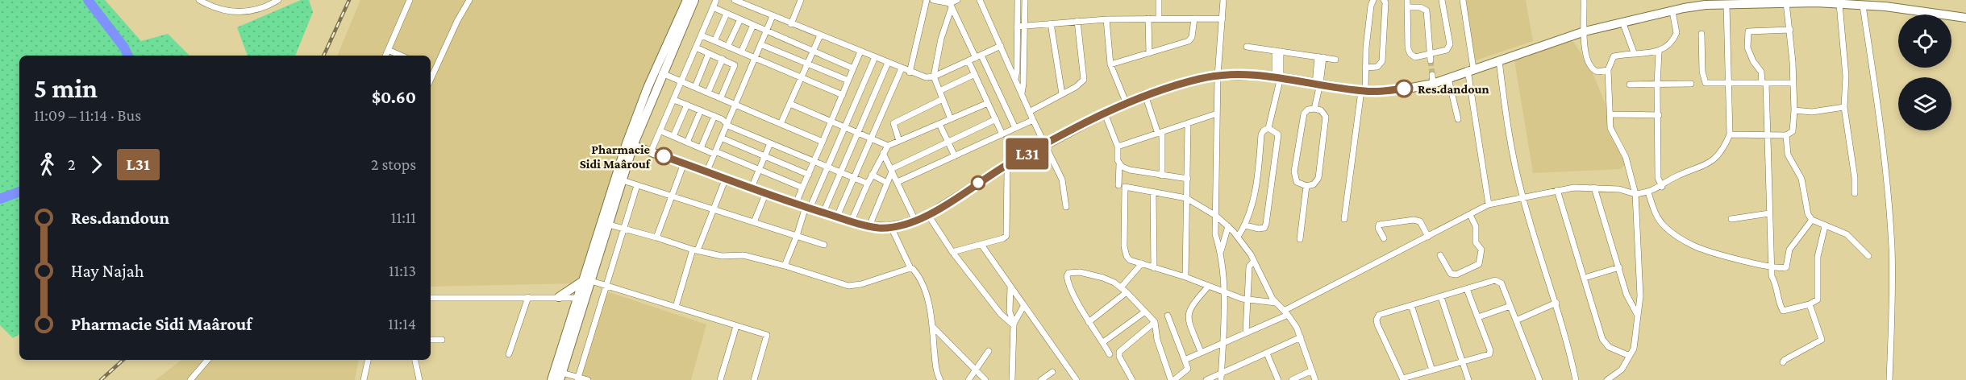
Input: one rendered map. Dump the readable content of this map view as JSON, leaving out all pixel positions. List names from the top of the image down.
{
  "places": ["Res.dandoun", "Pharmacie Sidi Maârouf"],
  "lines": ["bus line L31"],
  "page": {
    "on_map": "L31",
    "heading": ["5 min", "11:09 – 11:14 · Bus", "$0.60"],
    "legs": ["2", "L31", "2 stops"],
    "list": [
      {
        "name": "Res.dandoun",
        "value": "11:11"
      },
      {
        "name": "Hay Najah",
        "value": "11:13"
      },
      {
        "name": "Pharmacie Sidi Maârouf",
        "value": "11:14"
      }
    ]
  }
}
